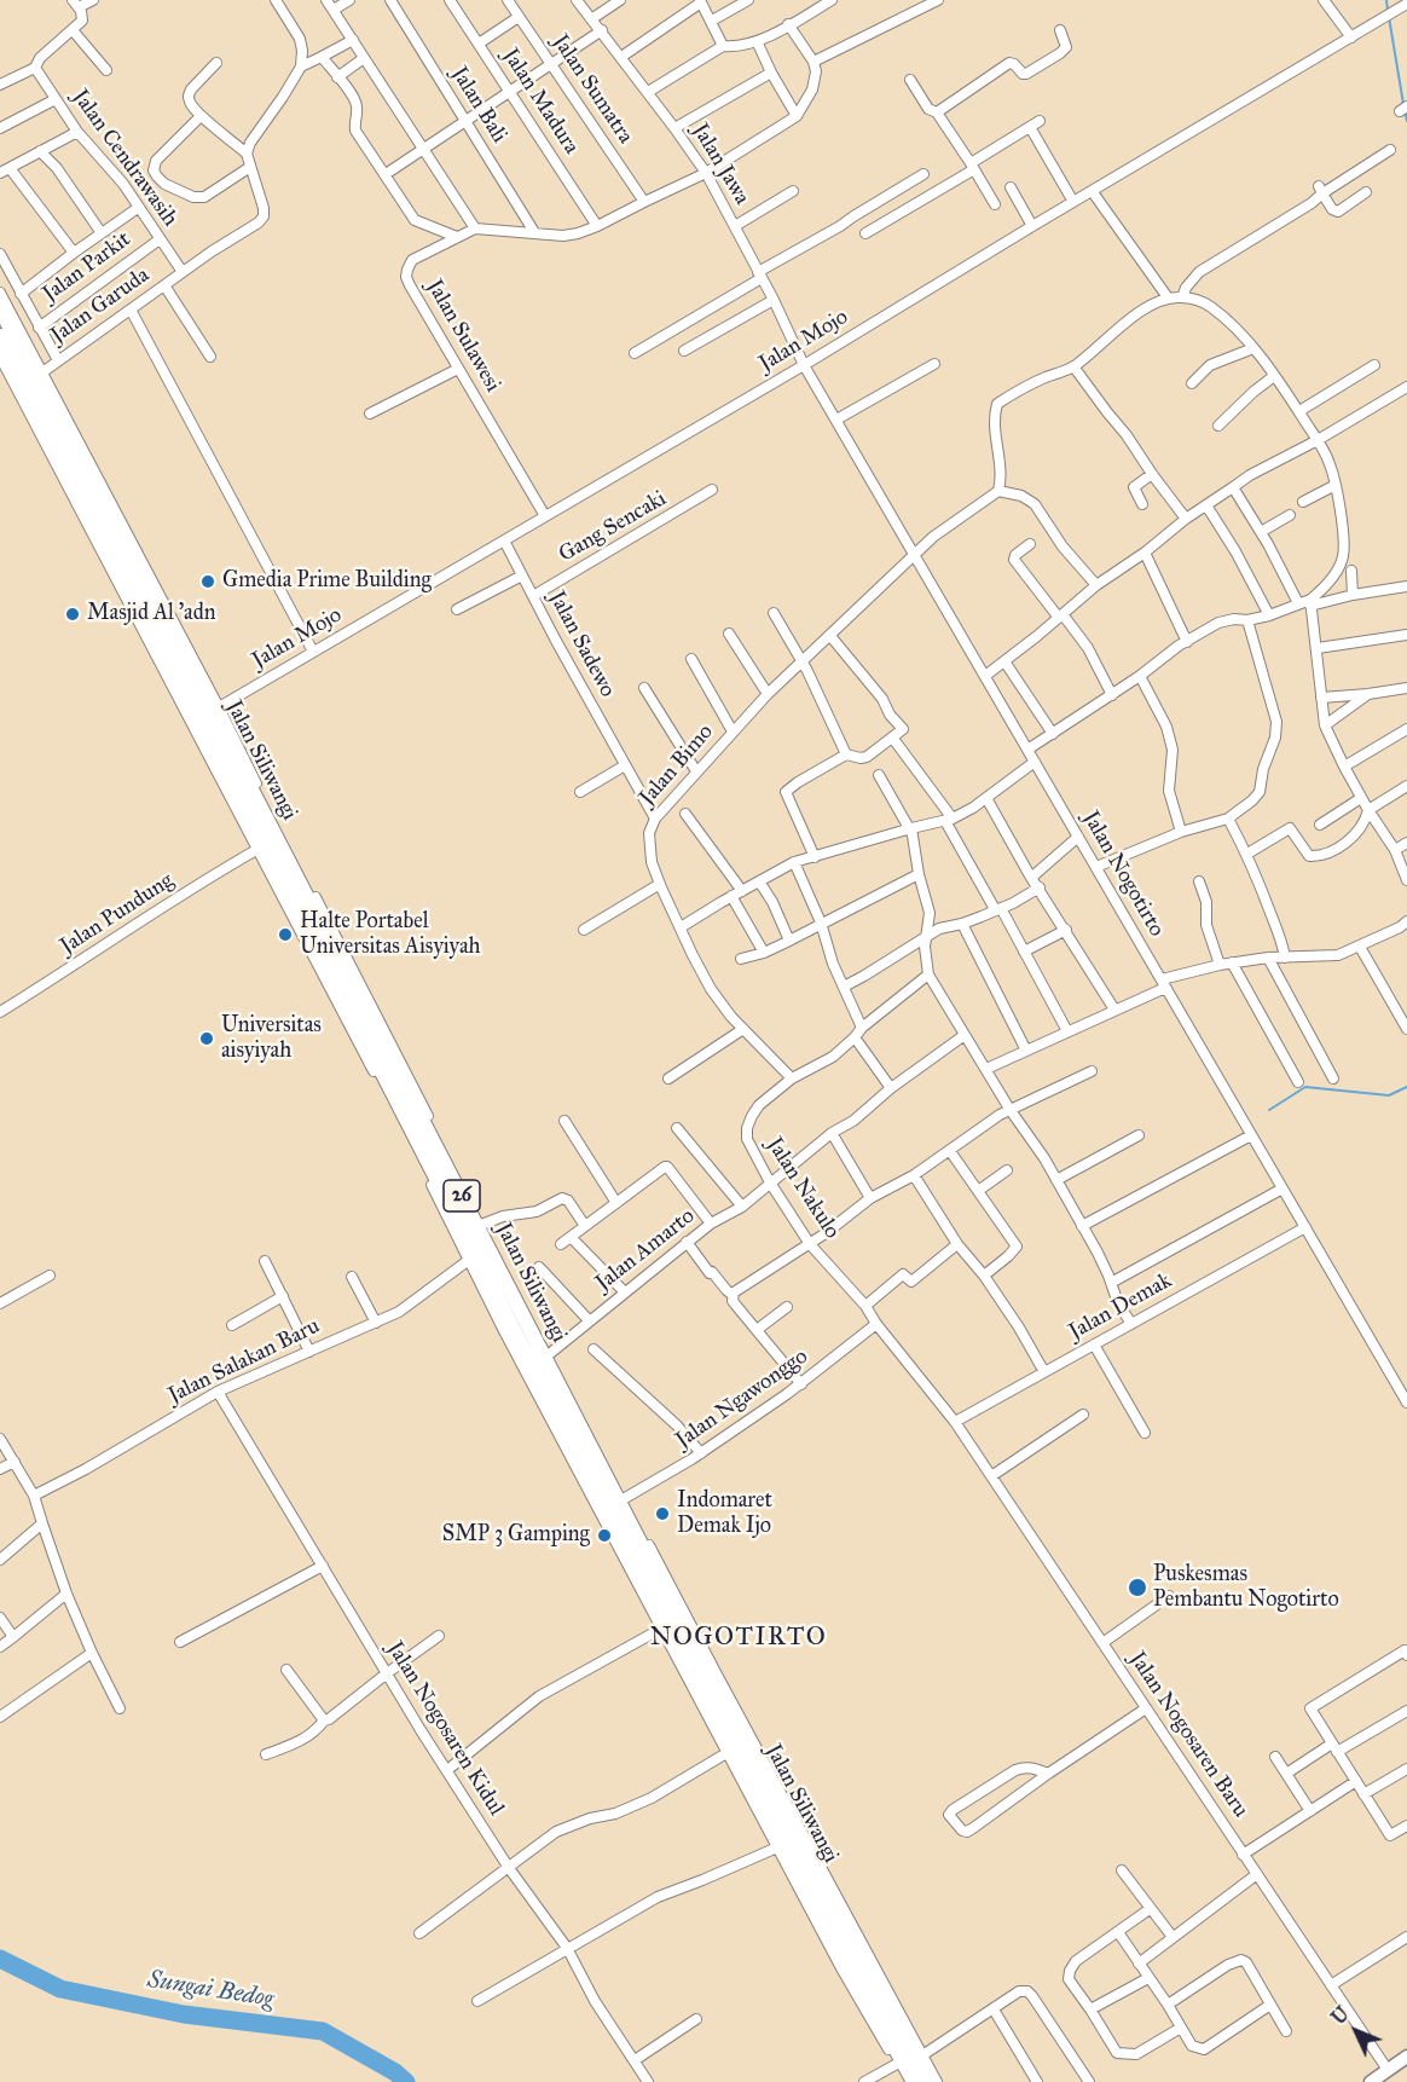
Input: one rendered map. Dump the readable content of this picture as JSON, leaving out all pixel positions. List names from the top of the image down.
{
  "streets": {
    "highway": ["Jalan Siliwangi", "26"],
    "street": [
      "Jalan Sumatra",
      "Jalan Madura",
      "Jalan Bali",
      "Jalan Cendrawasih",
      "Jalan Jawa",
      "Jalan Parkit",
      "Jalan Garuda",
      "Jalan Sulawesi",
      "Jalan Mojo",
      "Gang Sencaki",
      "Jalan Sadewo",
      "Jalan Bimo",
      "Jalan Nogotirto",
      "Jalan Pundung",
      "Jalan Nakulo",
      "Jalan Amarto",
      "Jalan Demak",
      "Jalan Salakan Baru",
      "Jalan Ngawonggo",
      "Jalan Nogosaren Kidul",
      "Jalan Nogosaren Baru"
    ]
  },
  "crossings": [
    ["Jalan Sumatra", "Jalan Sulawesi"],
    ["Jalan Madura", "Jalan Sulawesi"],
    ["Jalan Bali", "Jalan Sulawesi"],
    ["Jalan Cendrawasih", "Jalan Parkit"],
    ["Jalan Cendrawasih", "Jalan Garuda"],
    ["Jalan Jawa", "Jalan Sulawesi"],
    ["Jalan Jawa", "Jalan Mojo"],
    ["Jalan Jawa", "Jalan Nogotirto"],
    ["Jalan Sulawesi", "Jalan Mojo"],
    ["Jalan Mojo", "Jalan Sadewo"],
    ["Jalan Mojo", "Jalan Nogotirto"],
    ["Gang Sencaki", "Jalan Sadewo"],
    ["Jalan Sadewo", "Jalan Bimo"],
    ["Jalan Bimo", "Jalan Nogotirto"],
    ["Jalan Bimo", "Jalan Nakulo"],
    ["Jalan Nogotirto", "Jalan Demak"],
    ["Jalan Nakulo", "Jalan Amarto"],
    ["Jalan Nakulo", "Jalan Demak"],
    ["Jalan Nakulo", "Jalan Ngawonggo"],
    ["Jalan Nakulo", "Jalan Nogosaren Baru"],
    ["Jalan Demak", "Jalan Nogosaren Baru"],
    ["Jalan Salakan Baru", "Jalan Nogosaren Kidul"]
  ],
  "districts": ["NOGOTIRTO"],
  "water": ["Sungai Bedog"],
  "places": [
    "Gmedia Prime Building",
    "Masjid Al 'adn",
    "Halte Portabel Universitas Aisyiyah",
    "Universitas aisyiyah",
    "Indomaret Demak Ijo",
    "SMP 3 Gamping",
    "Puskesmas Pembantu Nogotirto"
  ],
  "north": "top left"
}
